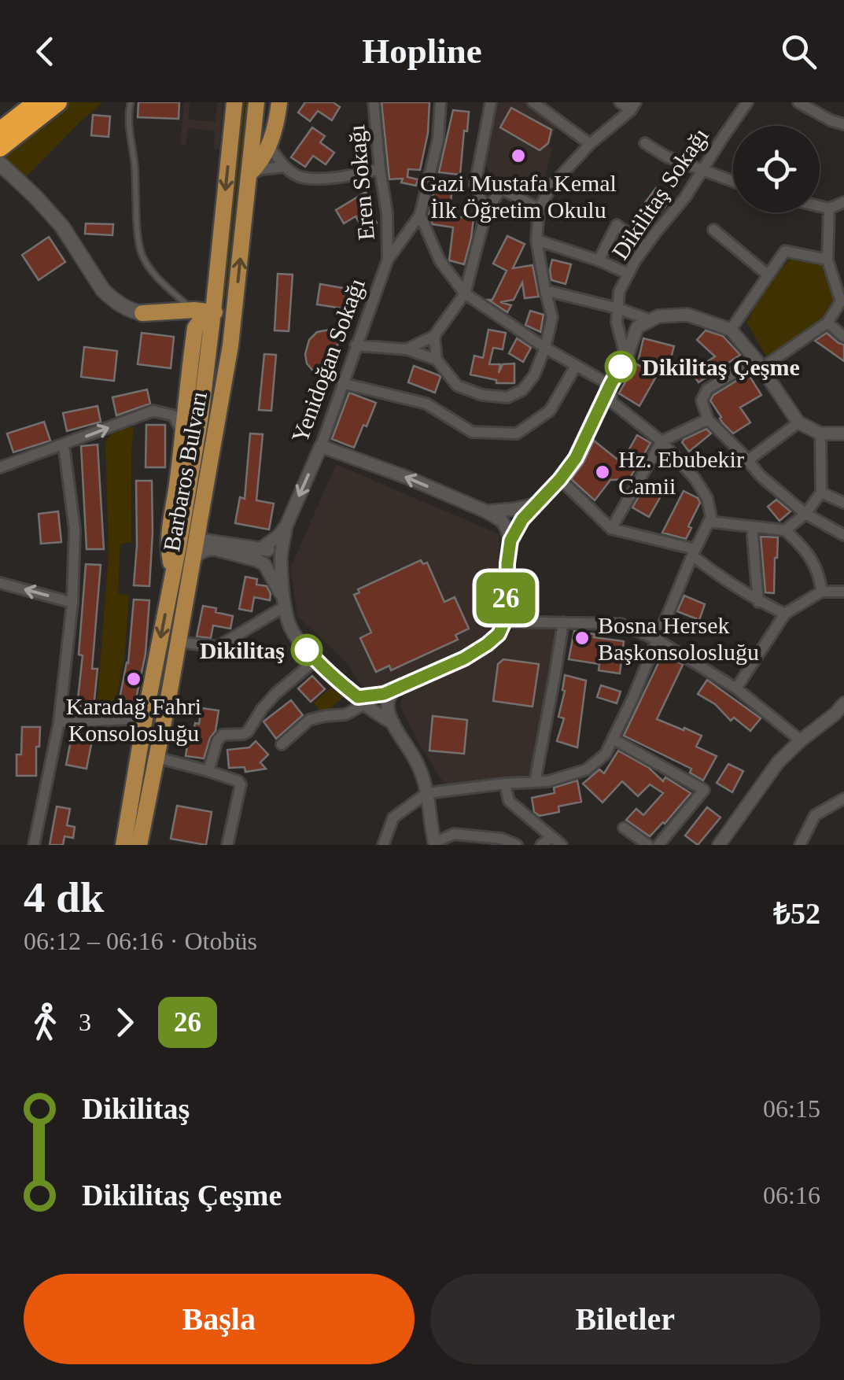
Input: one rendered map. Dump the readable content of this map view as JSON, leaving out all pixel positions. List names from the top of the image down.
{
  "streets": {
    "main road": ["Barbaros Bulvarı"],
    "street": ["Eren Sokağı", "Dikilitaş Sokağı", "Yenidoğan Sokağı"]
  },
  "crossings": [
    ["Eren Sokağı", "Yenidoğan Sokağı"]
  ],
  "places": [
    "Gazi Mustafa Kemal İlk Öğretim Okulu",
    "Dikilitaş Çeşme",
    "Hz. Ebubekir Camii",
    "Bosna Hersek Başkonsolosluğu",
    "Dikilitaş",
    "Karadağ Fahri Konsolosluğu"
  ],
  "lines": ["bus line 26"],
  "page": {
    "header": "Hopline",
    "on_map": "26",
    "heading": ["4 dk", "06:12 – 06:16 · Otobüs", "₺52"],
    "legs": ["3", "26"],
    "list": [
      {
        "name": "Dikilitaş",
        "value": "06:15"
      },
      {
        "name": "Dikilitaş Çeşme",
        "value": "06:16"
      }
    ],
    "buttons": ["Başla", "Biletler"]
  }
}
